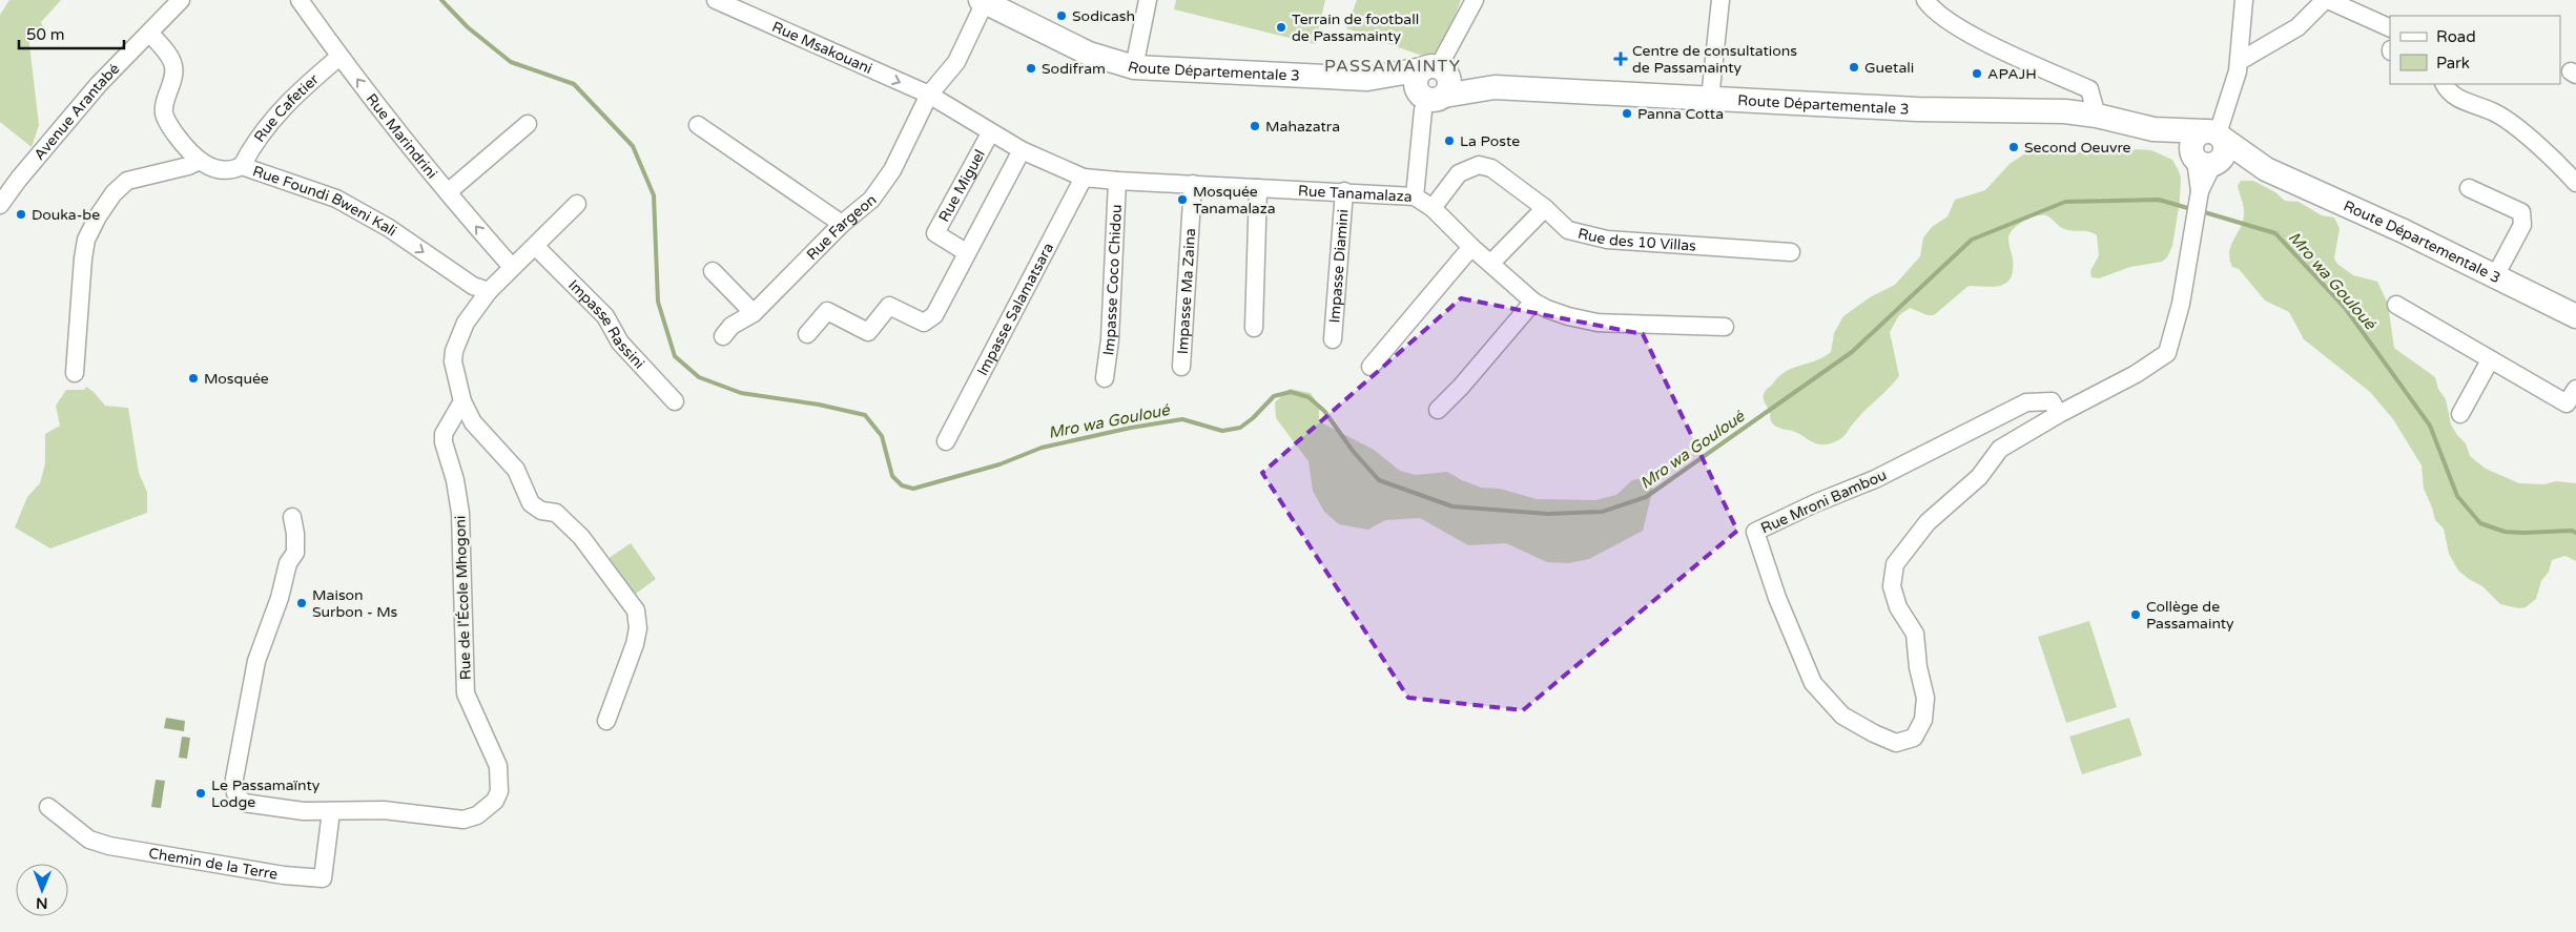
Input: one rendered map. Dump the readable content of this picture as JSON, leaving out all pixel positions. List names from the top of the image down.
{
  "streets": {
    "main road": ["Route Départementale 3"],
    "street": [
      "Rue Msakouani",
      "Rue Cafetier",
      "Avenue Arantabé",
      "Rue Marindrini",
      "Rue Miguel",
      "Rue Tanamalaza",
      "Rue Foundi Bweni Kali",
      "Rue Fargeon",
      "Rue des 10 Villas",
      "Impasse Diamini",
      "Impasse Coco Chidou",
      "Impasse Ma Zaina",
      "Impasse Salamatsara",
      "Impasse Rassini",
      "Rue Mroni Bambou",
      "Rue de l'École Mhogoni",
      "Chemin de la Terre"
    ]
  },
  "crossings": [
    ["Rue Msakouani", "Rue Tanamalaza"],
    ["Rue Msakouani", "Rue Fargeon"],
    ["Route Départementale 3", "Rue Fargeon"],
    ["Rue Cafetier", "Rue Marindrini"],
    ["Rue Cafetier", "Rue Foundi Bweni Kali"],
    ["Avenue Arantabé", "Rue Foundi Bweni Kali"],
    ["Rue Miguel", "Rue Tanamalaza"],
    ["Rue Tanamalaza", "Rue Fargeon"],
    ["Rue Tanamalaza", "Rue des 10 Villas"],
    ["Rue Tanamalaza", "Impasse Diamini"],
    ["Rue Tanamalaza", "Impasse Coco Chidou"],
    ["Rue Tanamalaza", "Impasse Ma Zaina"],
    ["Rue Tanamalaza", "Impasse Salamatsara"],
    ["Rue de l'École Mhogoni", "Chemin de la Terre"]
  ],
  "one_way": ["Rue Marindrini", "Rue Foundi Bweni Kali"],
  "districts": ["PASSAMAINTY"],
  "water": ["Mro wa Gouloué"],
  "places": {
    "other": [
      "Sodicash",
      "Terrain de football de Passamainty",
      "Guetali",
      "Sodifram",
      "APAJH",
      "Panna Cotta",
      "Mahazatra",
      "La Poste",
      "Second Oeuvre",
      "Mosquée Tanamalaza",
      "Douka-be",
      "Mosquée",
      "Maison Surbon - Ms",
      "Collège de Passamainty",
      "Le Passamaïnty Lodge"
    ],
    "health": ["Centre de consultations de Passamainty"]
  },
  "legend": ["Road", "Park"],
  "scale_bar": "50 m",
  "north": "bottom"
}
